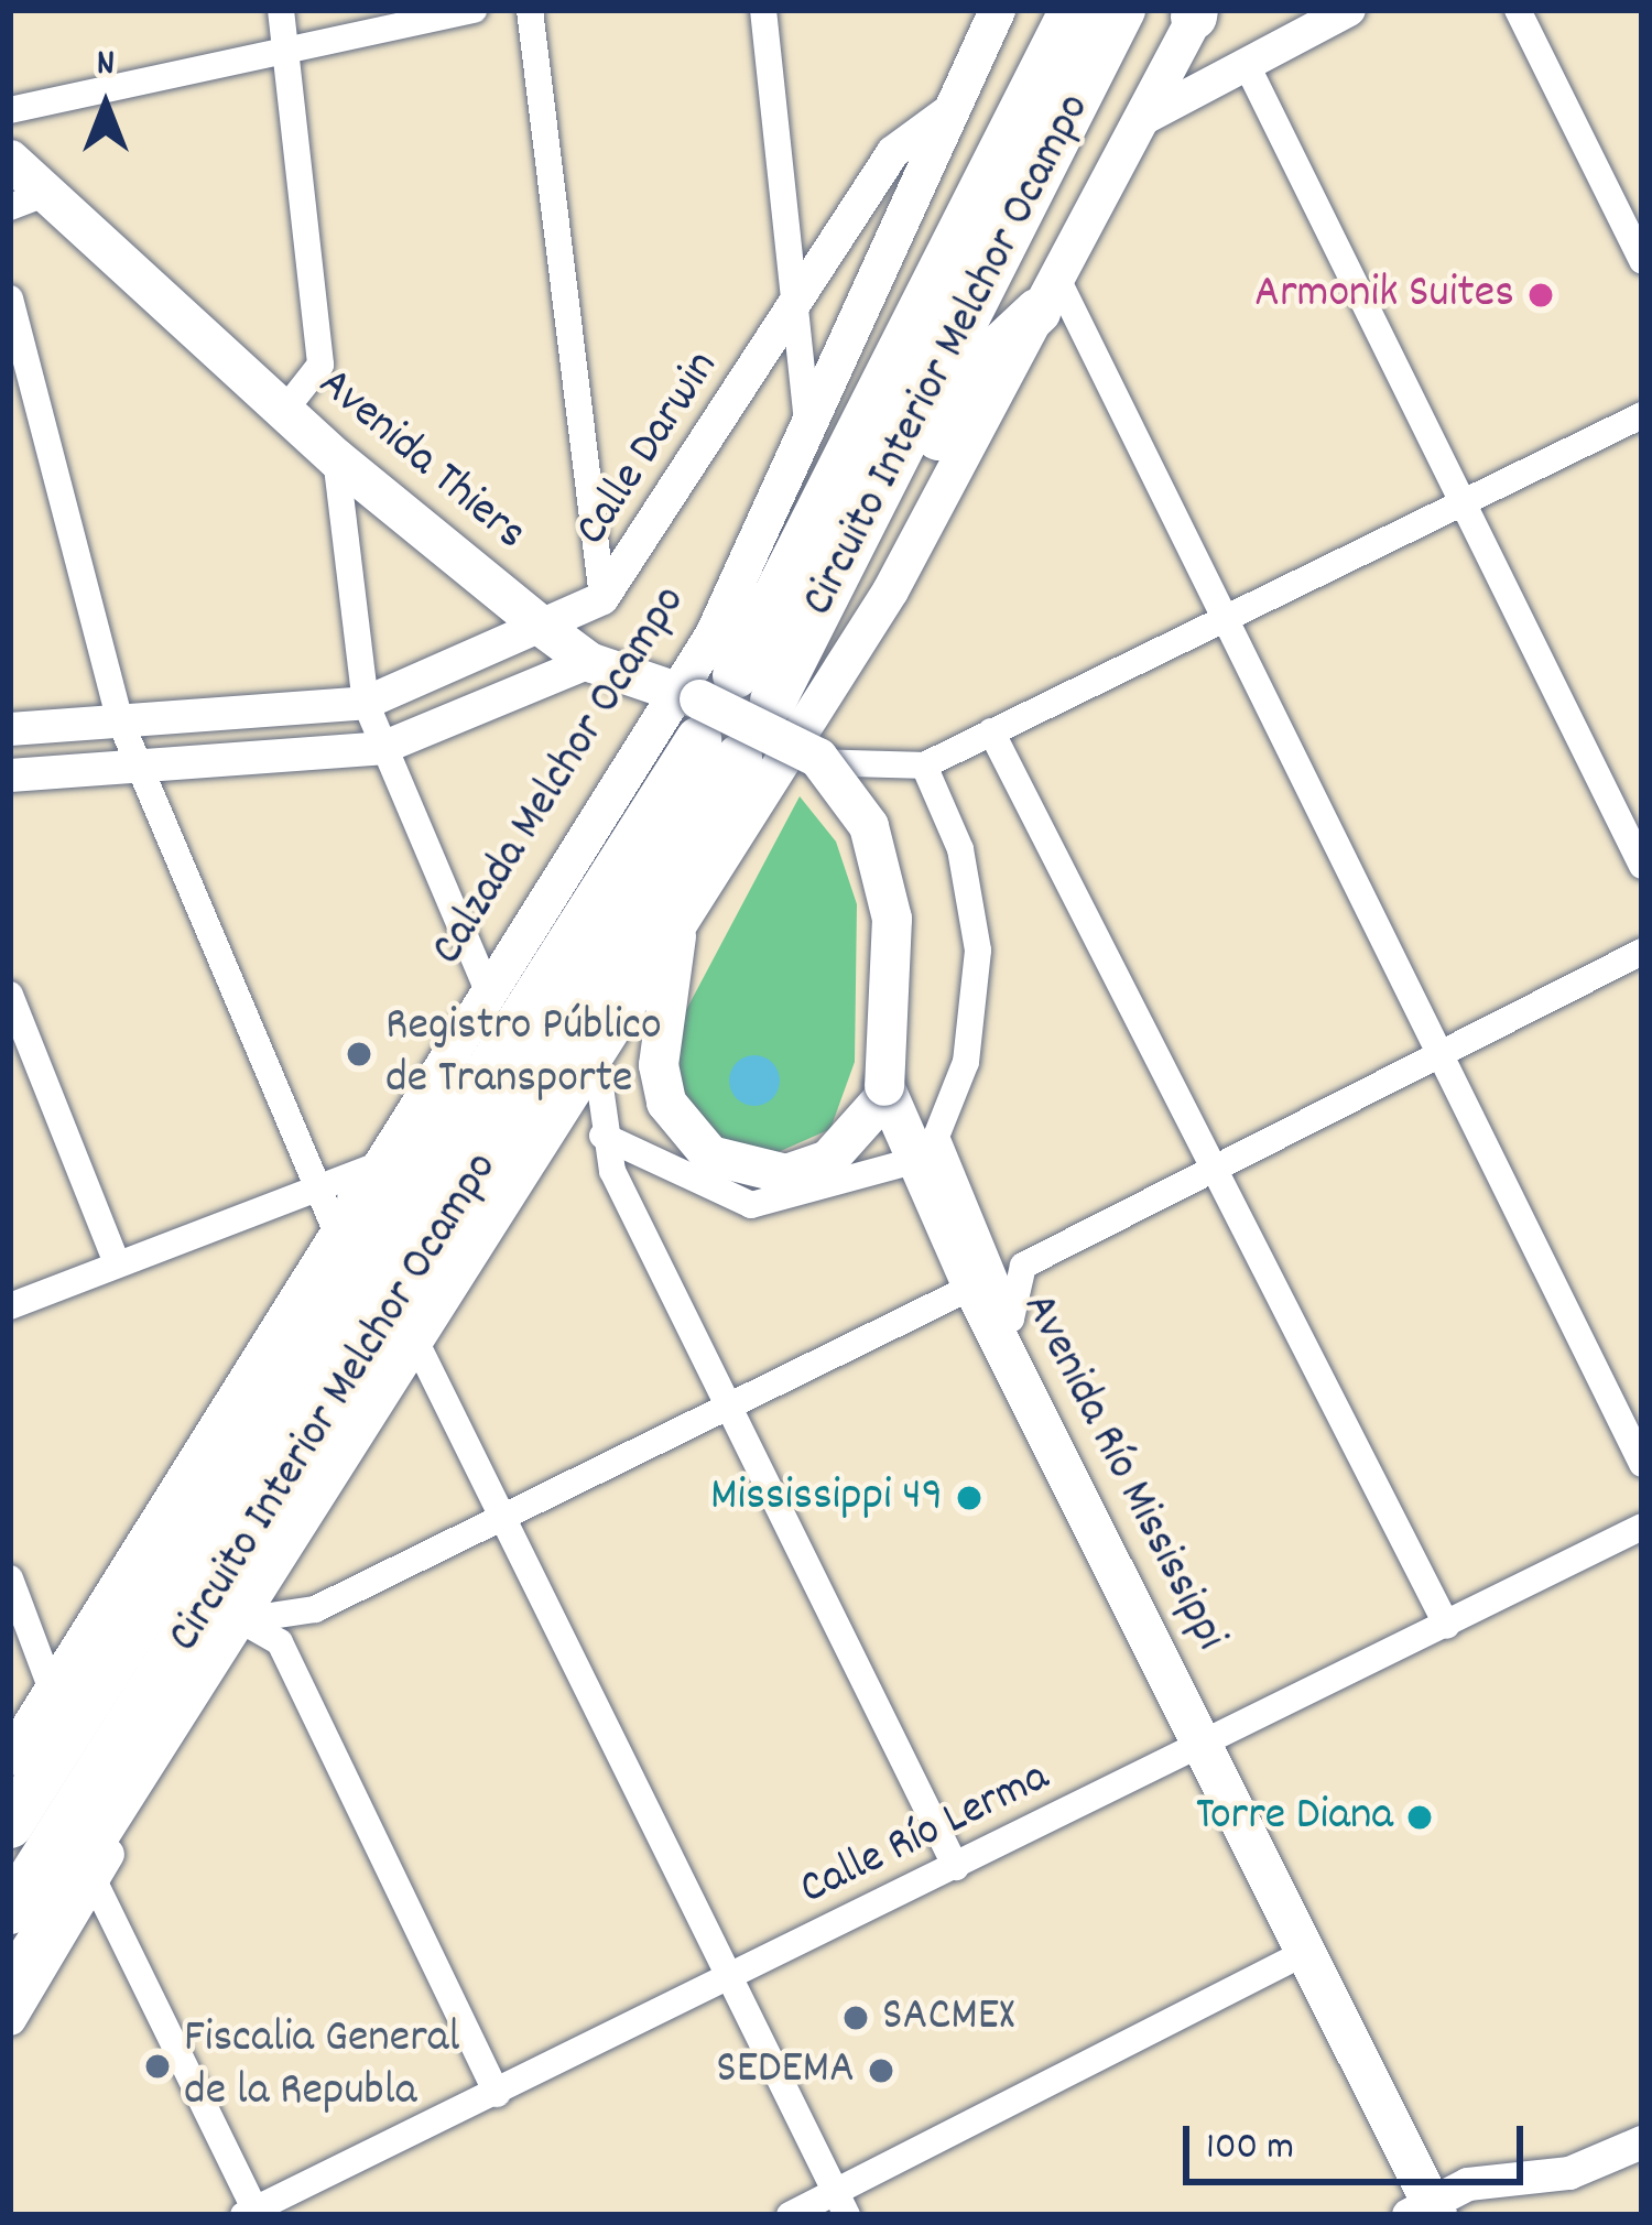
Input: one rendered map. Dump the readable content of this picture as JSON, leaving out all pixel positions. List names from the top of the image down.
{
  "streets": {
    "highway": ["Circuito Interior Melchor Ocampo"],
    "main road": ["Avenida Thiers", "Calzada Melchor Ocampo", "Avenida Río Mississippi"],
    "street": ["Calle Darwin", "Calle Río Lerma"]
  },
  "crossings": [
    ["Circuito Interior Melchor Ocampo", "Avenida Thiers"],
    ["Circuito Interior Melchor Ocampo", "Calzada Melchor Ocampo"],
    ["Circuito Interior Melchor Ocampo", "Avenida Río Mississippi"],
    ["Calle Darwin", "Avenida Thiers"],
    ["Calle Darwin", "Calzada Melchor Ocampo"],
    ["Avenida Thiers", "Calzada Melchor Ocampo"],
    ["Avenida Thiers", "Avenida Río Mississippi"],
    ["Calzada Melchor Ocampo", "Avenida Río Mississippi"],
    ["Avenida Río Mississippi", "Calle Río Lerma"]
  ],
  "places": [
    "Armonik Suites",
    "Registro Público de Transporte",
    "Mississippi 49",
    "Torre Diana",
    "SACMEX",
    "Fiscalia General de la Republa",
    "SEDEMA"
  ],
  "scale_bar": "100 m",
  "north": "top"
}
